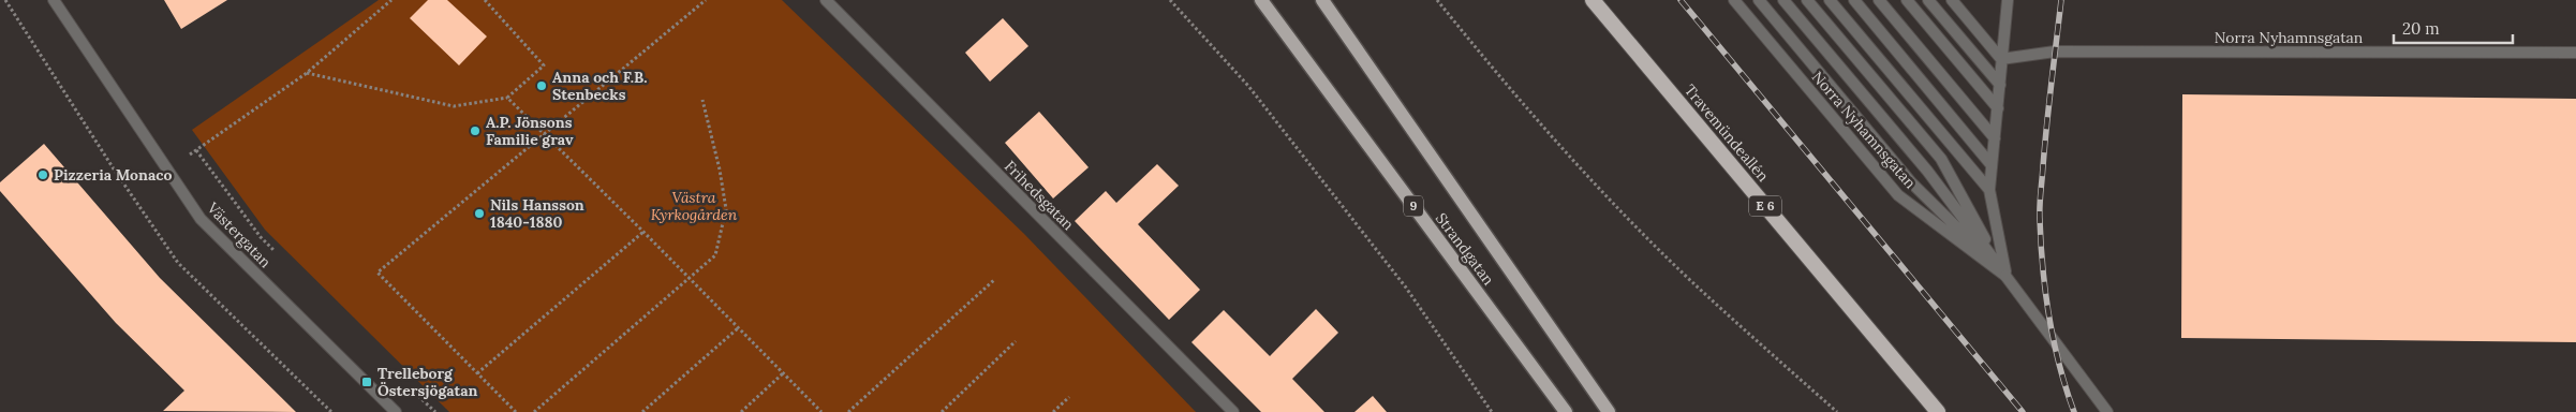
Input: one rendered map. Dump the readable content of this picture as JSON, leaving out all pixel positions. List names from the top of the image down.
{
  "streets": {
    "highway": ["Travemündeallén", "E 6"],
    "main road": ["9", "Strandgatan"],
    "street": ["Norra Nyhamnsgatan", "Frihedsgatan", "Västergatan"]
  },
  "parks": ["Västra Kyrkogården"],
  "places": {
    "other": [
      "Anna och F.B. Stenbecks",
      "A.P. Jönsons Familie grav",
      "Pizzeria Monaco",
      "Nils Hansson 1840-1880"
    ],
    "transit": ["Trelleborg Östersjögatan"]
  },
  "scale_bar": "20 m"
}
